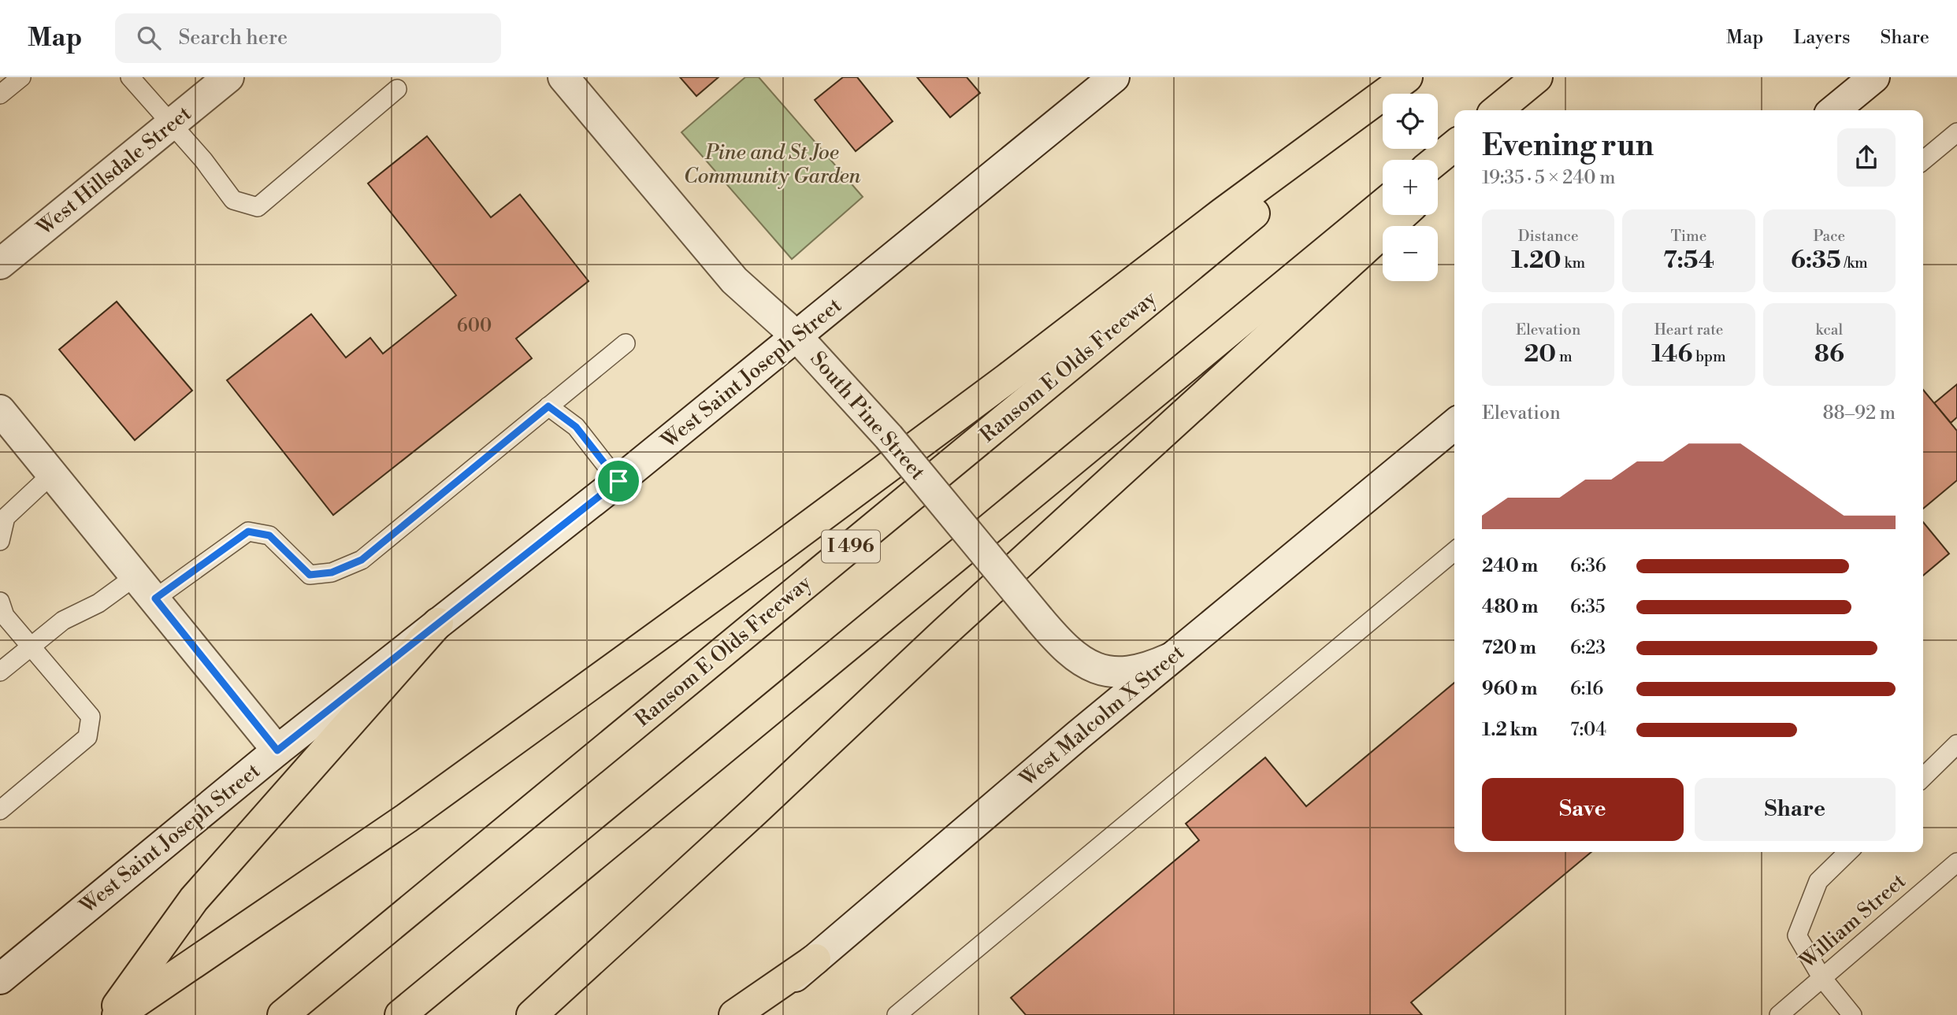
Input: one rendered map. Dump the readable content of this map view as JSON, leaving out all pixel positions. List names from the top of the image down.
{
  "streets": {
    "highway": ["Ransom E Olds Freeway", "I 496"],
    "main road": [
      "West Hillsdale Street",
      "West Saint Joseph Street",
      "South Pine Street",
      "West Malcolm X Street"
    ],
    "lane": ["William Street"]
  },
  "crossings": [
    ["West Saint Joseph Street", "South Pine Street"],
    ["South Pine Street", "West Malcolm X Street"]
  ],
  "parks": ["Pine and St Joe Community Garden"],
  "house_numbers": ["600"],
  "page": {
    "header": "Map",
    "search": "Search here",
    "nav": ["Map", "Layers", "Share"],
    "map_buttons": ["+", "−"],
    "heading": ["Evening run", "19:35 · 5 × 240 m"],
    "stats": [
      ["Distance", "1.20 km"],
      ["Time", "7:54"],
      ["Pace", "6:35 /km"],
      ["Elevation", "20 m"],
      ["Heart rate", "146 bpm"],
      ["kcal", "86"]
    ],
    "chart": ["Elevation", "88–92 m"],
    "list": [
      {
        "name": "240 m",
        "note": "6:36"
      },
      {
        "name": "480 m",
        "note": "6:35"
      },
      {
        "name": "720 m",
        "note": "6:23"
      },
      {
        "name": "960 m",
        "note": "6:16"
      },
      {
        "name": "1.2 km",
        "note": "7:04"
      }
    ],
    "buttons": ["Save", "Share"]
  }
}
